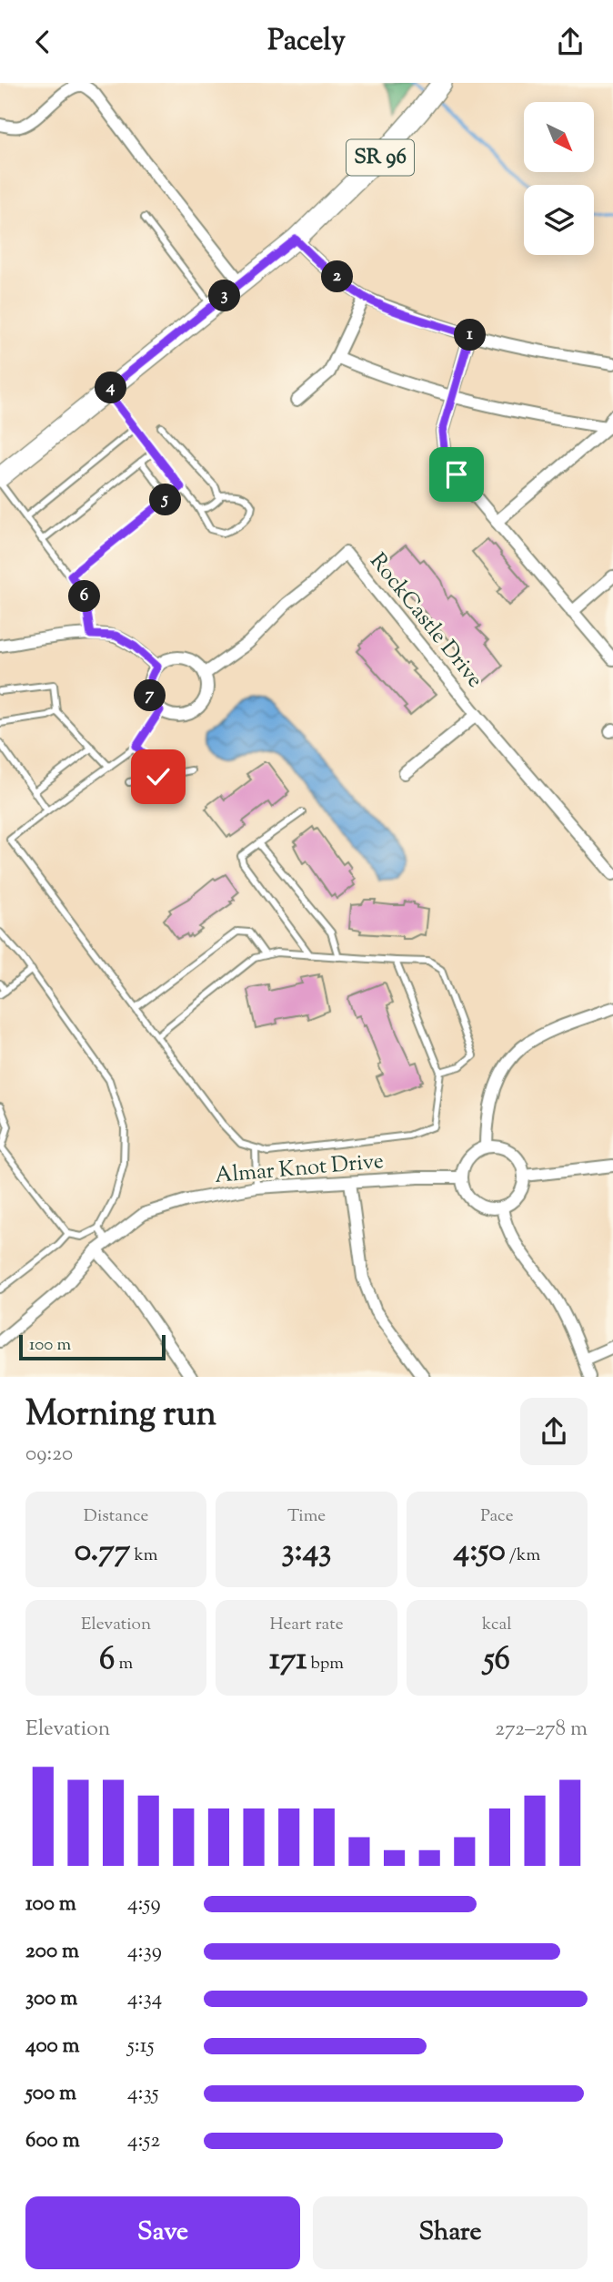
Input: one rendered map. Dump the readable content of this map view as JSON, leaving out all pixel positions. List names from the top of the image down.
{
  "streets": {
    "main road": ["SR 96"],
    "street": ["RockCastle Drive", "Almar Knot Drive"]
  },
  "scale_bar": "100 m",
  "north": "bottom right",
  "page": {
    "header": "Pacely",
    "pins": [
      "2",
      "3",
      "1",
      "4",
      "5",
      "6",
      "7"
    ],
    "scale": "100 m",
    "heading": ["Morning run", "09:20"],
    "stats": [
      ["Distance", "0.77 km"],
      ["Time", "3:43"],
      ["Pace", "4:50 /km"],
      ["Elevation", "6 m"],
      ["Heart rate", "171 bpm"],
      ["kcal", "56"]
    ],
    "chart": ["Elevation", "272–278 m"],
    "list": [
      {
        "name": "100 m",
        "note": "4:59"
      },
      {
        "name": "200 m",
        "note": "4:39"
      },
      {
        "name": "300 m",
        "note": "4:34"
      },
      {
        "name": "400 m",
        "note": "5:15"
      },
      {
        "name": "500 m",
        "note": "4:35"
      },
      {
        "name": "600 m",
        "note": "4:52"
      }
    ],
    "buttons": ["Save", "Share"]
  }
}
